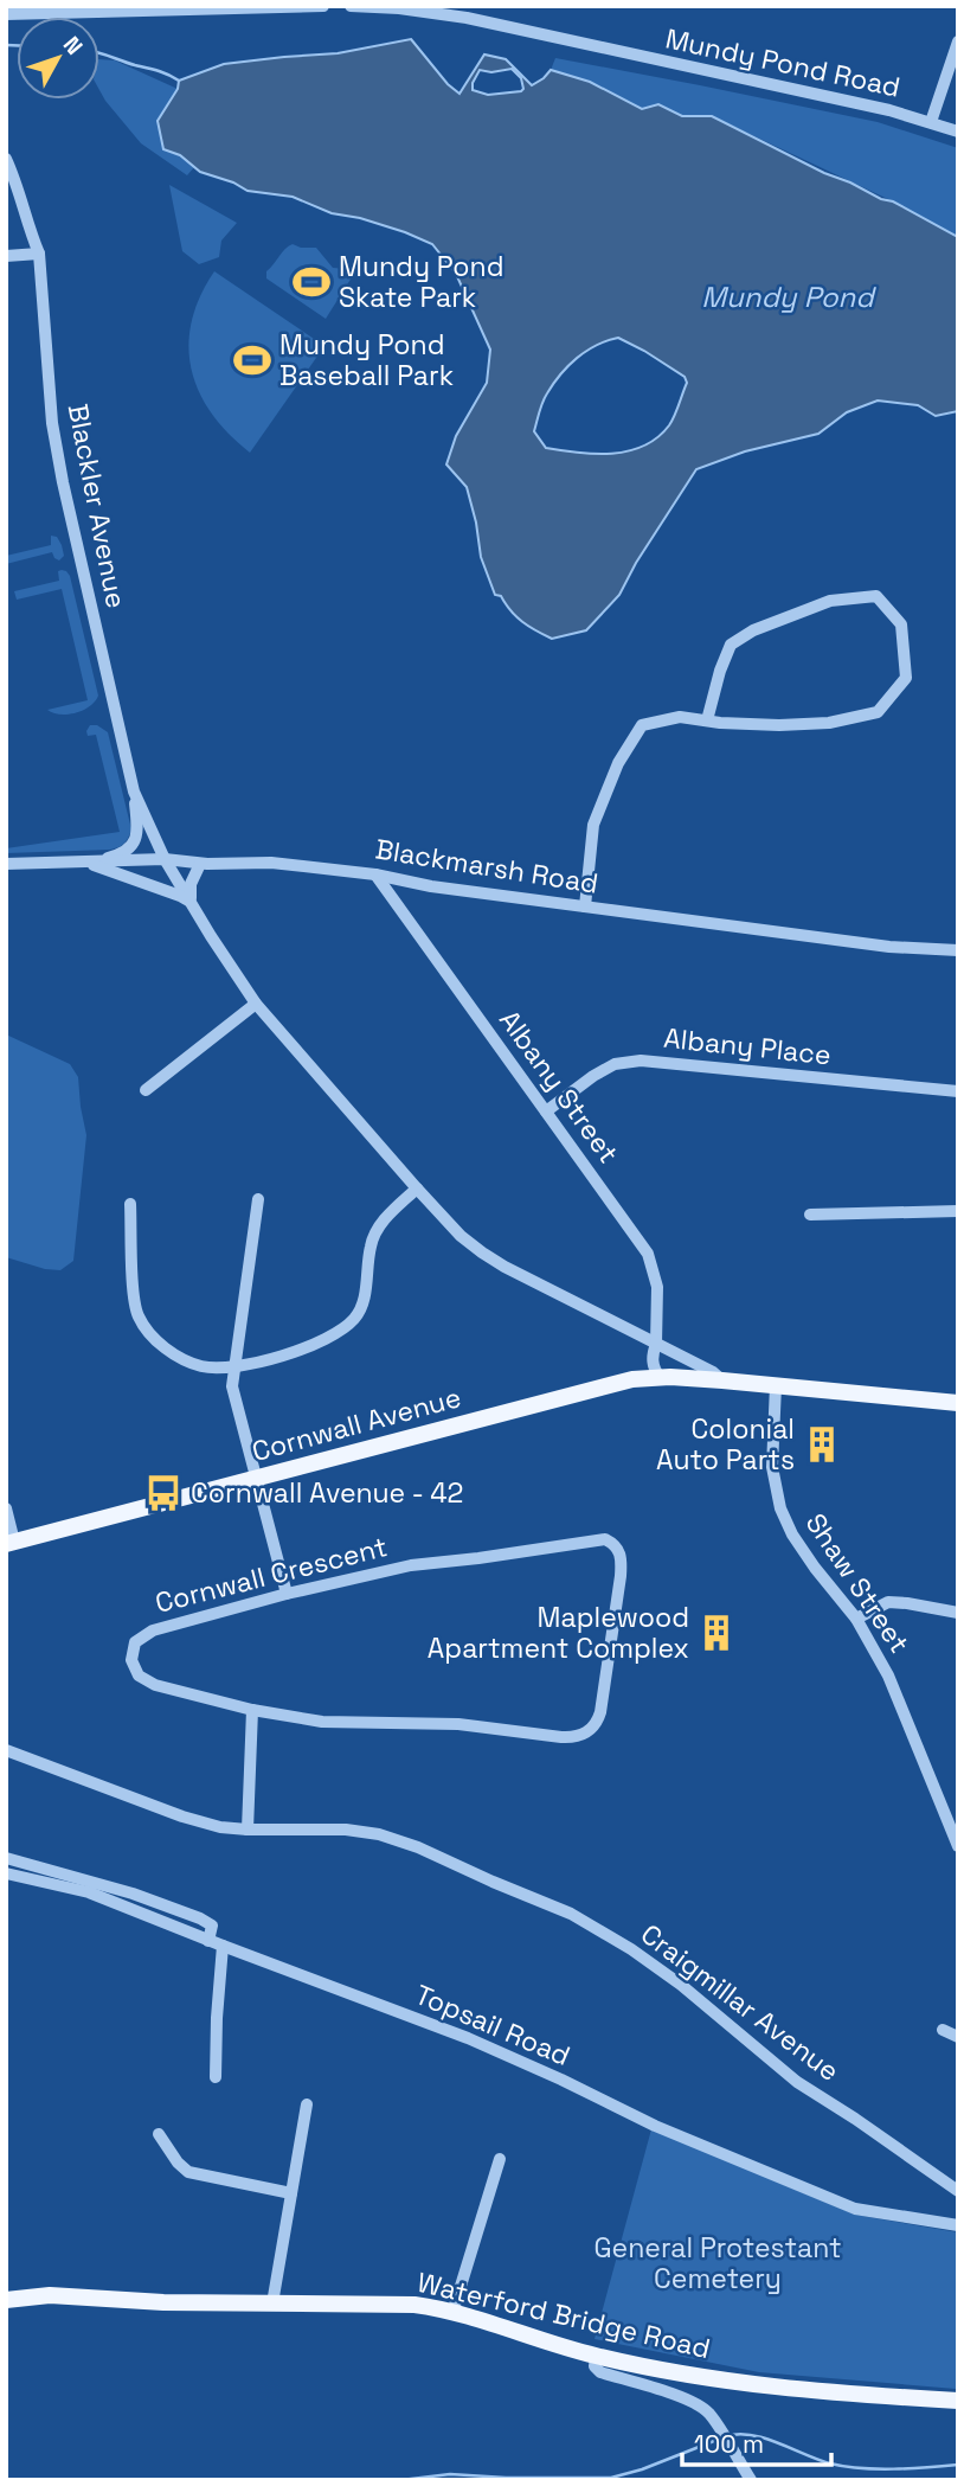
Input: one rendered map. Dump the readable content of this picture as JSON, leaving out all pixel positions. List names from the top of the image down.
{
  "streets": {
    "main road": ["Cornwall Avenue", "Waterford Bridge Road"],
    "street": [
      "Mundy Pond Road",
      "Blackler Avenue",
      "Blackmarsh Road",
      "Albany Place",
      "Albany Street",
      "Cornwall Crescent",
      "Shaw Street",
      "Craigmillar Avenue",
      "Topsail Road"
    ]
  },
  "crossings": [
    ["Blackler Avenue", "Blackmarsh Road"],
    ["Blackler Avenue", "Albany Street"],
    ["Blackler Avenue", "Cornwall Avenue"],
    ["Blackmarsh Road", "Albany Street"],
    ["Albany Place", "Albany Street"],
    ["Albany Street", "Cornwall Avenue"],
    ["Cornwall Avenue", "Shaw Street"]
  ],
  "water": ["Mundy Pond"],
  "parks": ["General Protestant Cemetery"],
  "places": {
    "sports": ["Mundy Pond Skate Park", "Mundy Pond Baseball Park"],
    "building": ["Colonial Auto Parts", "Maplewood Apartment Complex"],
    "bus stop": ["Cornwall Avenue - 42"]
  },
  "scale_bar": "100 m",
  "north": "top right"
}
